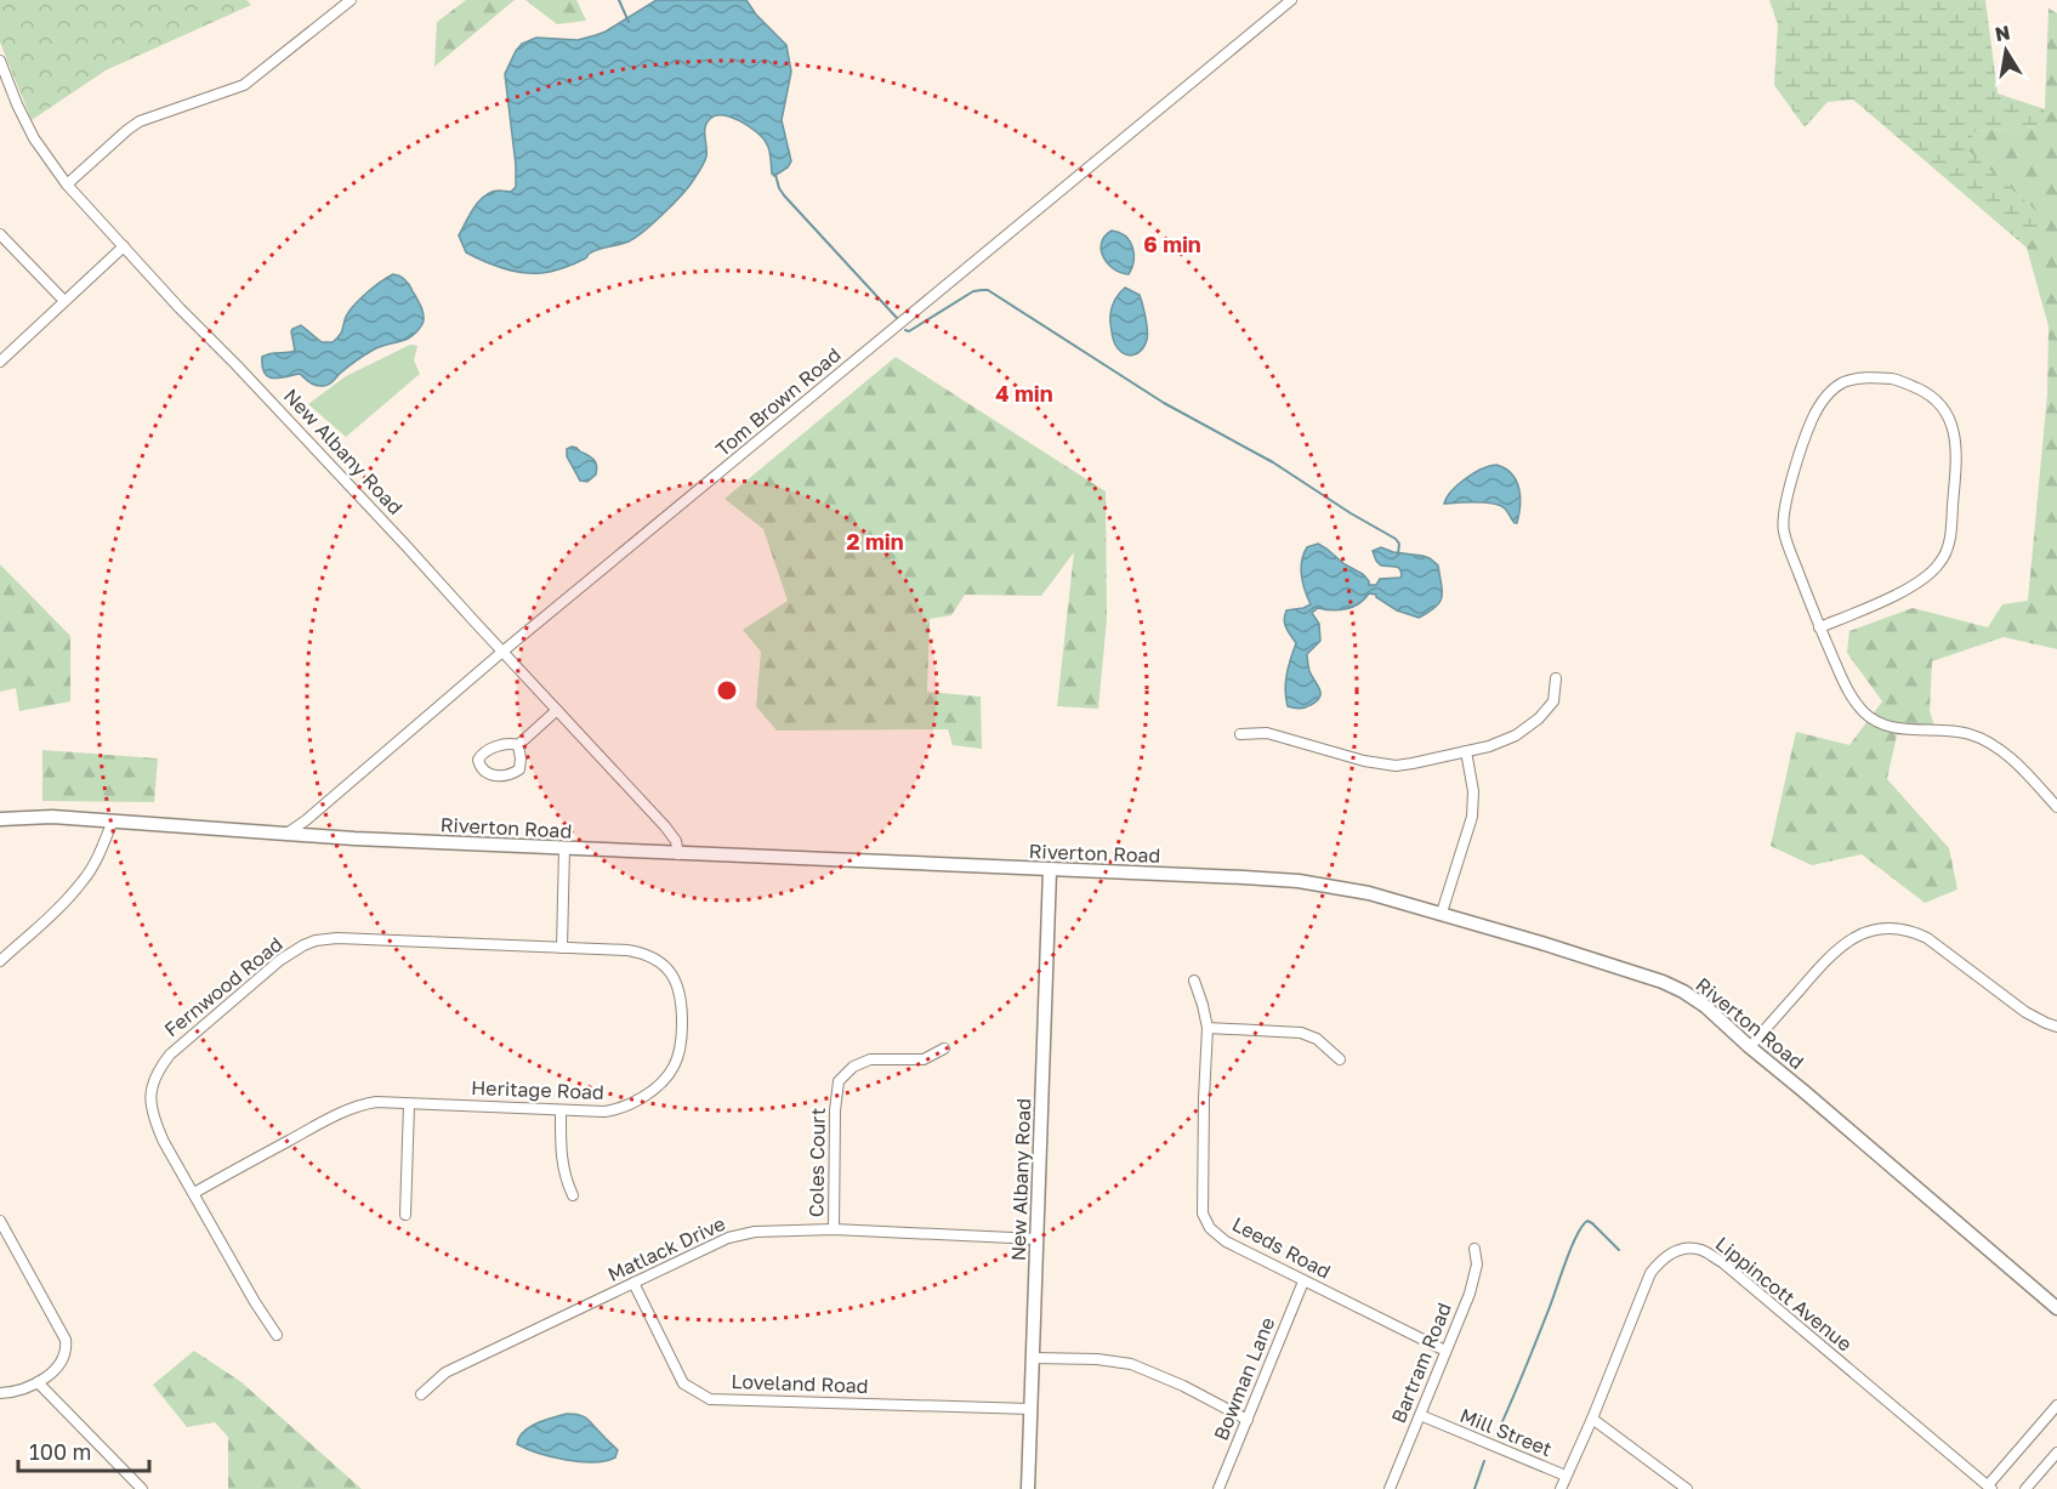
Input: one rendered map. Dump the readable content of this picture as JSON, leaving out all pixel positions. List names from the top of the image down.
{
  "streets": {
    "main road": ["New Albany Road", "Riverton Road"],
    "street": [
      "Tom Brown Road",
      "Fernwood Road",
      "Heritage Road",
      "Coles Court",
      "Leeds Road",
      "Matlack Drive",
      "Lippincott Avenue",
      "Bartram Road",
      "Bowman Lane",
      "Loveland Road",
      "Mill Street"
    ]
  },
  "crossings": [
    ["Tom Brown Road", "New Albany Road"],
    ["Tom Brown Road", "Riverton Road"],
    ["New Albany Road", "Riverton Road"],
    ["New Albany Road", "Matlack Drive"],
    ["New Albany Road", "Loveland Road"],
    ["Fernwood Road", "Heritage Road"],
    ["Coles Court", "Matlack Drive"],
    ["Leeds Road", "Bartram Road"],
    ["Leeds Road", "Bowman Lane"],
    ["Matlack Drive", "Loveland Road"],
    ["Lippincott Avenue", "Mill Street"],
    ["Bartram Road", "Mill Street"]
  ],
  "scale_bar": "100 m",
  "north": "top",
  "rings": ["6 min", "4 min", "2 min"]
}
